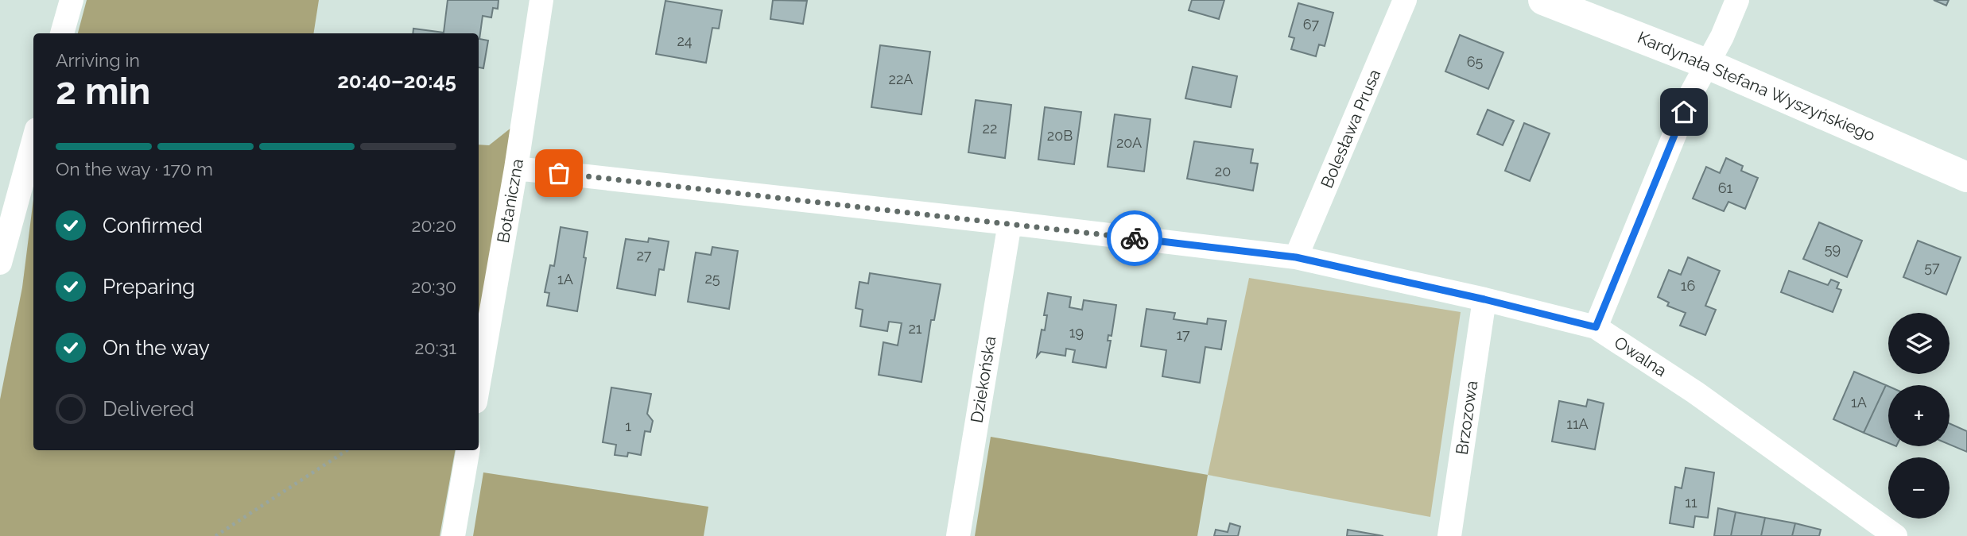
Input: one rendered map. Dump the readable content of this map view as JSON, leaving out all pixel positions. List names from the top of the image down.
{
  "streets": {
    "main road": ["Kardynała Stefana Wyszyńskiego"],
    "street": [
      "Bolesława Prusa",
      "Botaniczna",
      "Owalna",
      "Dziekońska",
      "Brzozowa"
    ]
  },
  "crossings": [
    ["Bolesława Prusa", "Owalna"],
    ["Botaniczna", "Owalna"],
    ["Owalna", "Dziekońska"],
    ["Owalna", "Brzozowa"]
  ],
  "house_numbers": [
    "67",
    "24",
    "65",
    "22A",
    "22",
    "20B",
    "20A",
    "20",
    "61",
    "59",
    "27",
    "57",
    "25",
    "1A",
    "16",
    "21",
    "19",
    "17",
    "1A",
    "11A",
    "1",
    "11"
  ],
  "page": {
    "heading": ["2 min", "Arriving in", "20:40–20:45"],
    "bar": "On the way · 170 m",
    "list": [
      ["Confirmed", "20:20"],
      ["Preparing", "20:30"],
      ["On the way", "20:31"],
      "Delivered"
    ],
    "map_buttons": ["+", "−"]
  }
}
